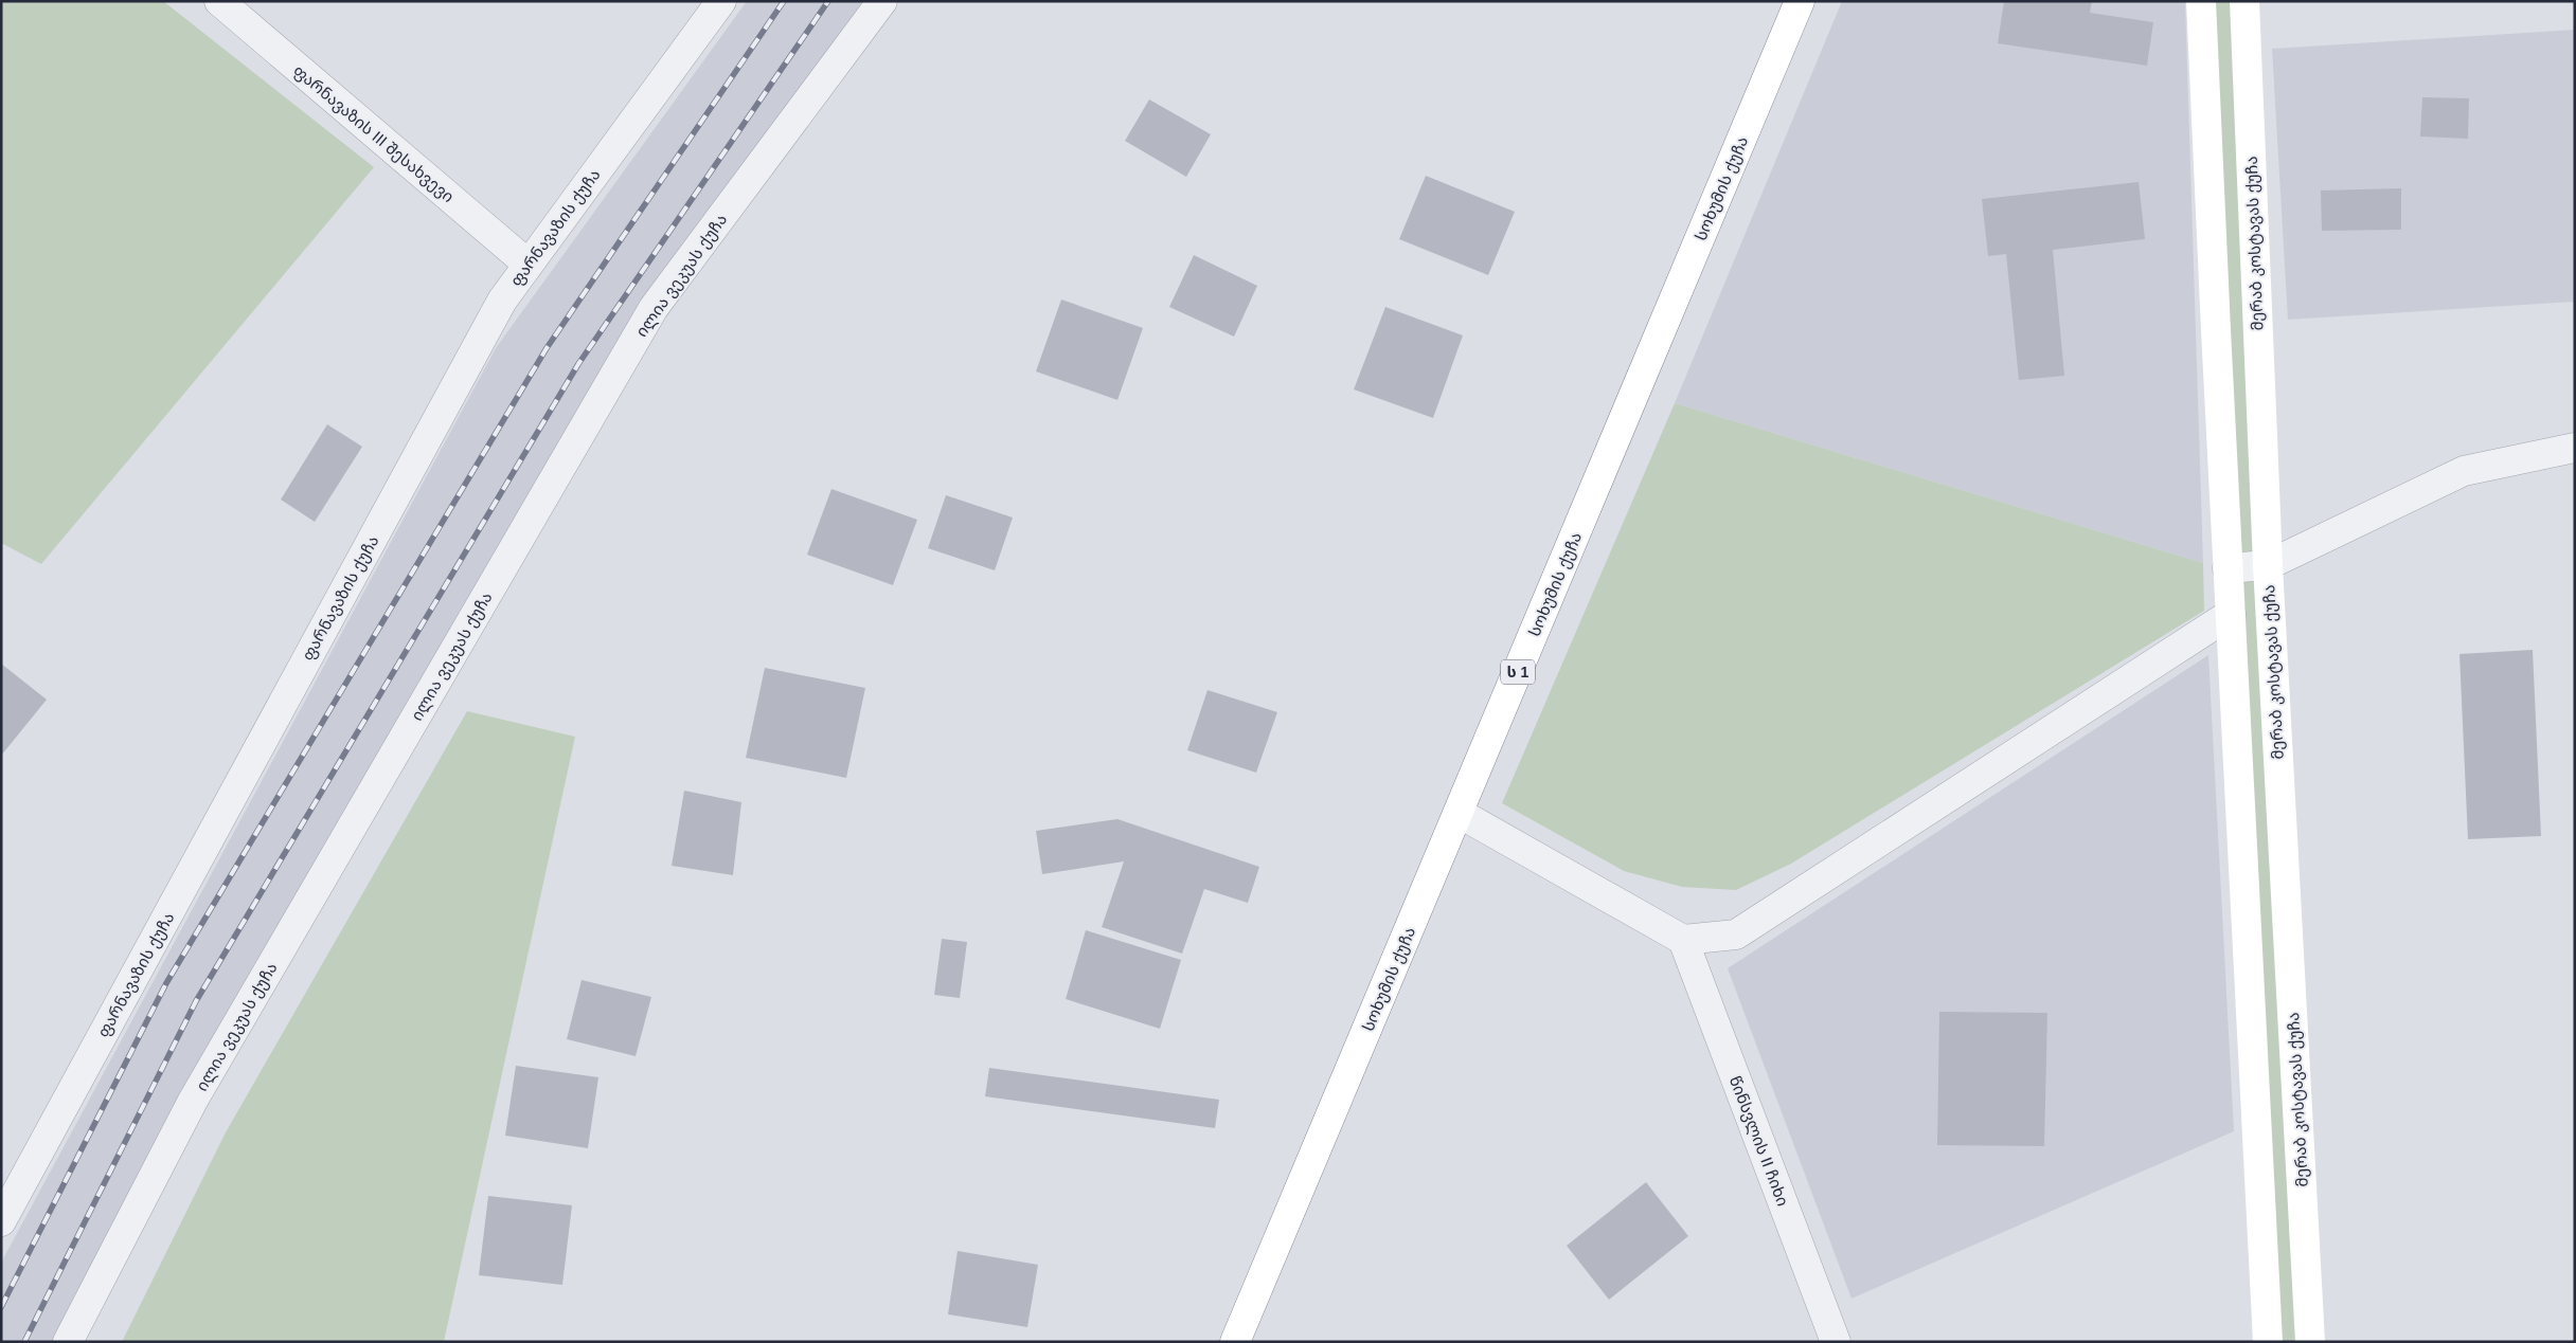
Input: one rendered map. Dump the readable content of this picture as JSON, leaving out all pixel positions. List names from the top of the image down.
{
  "streets": {
    "main road": ["სოხუმის ქუჩა", "მერაბ კოსტავას ქუჩა", "ს 1"],
    "street": [
      "ფარნავაზის III შესახვევი",
      "ფარნავაზის ქუჩა",
      "ილია ვეკუას ქუჩა",
      "წინსვლის II ჩიხი"
    ]
  },
  "crossings": [
    ["ფარნავაზის III შესახვევი", "ფარნავაზის ქუჩა"]
  ]
}
